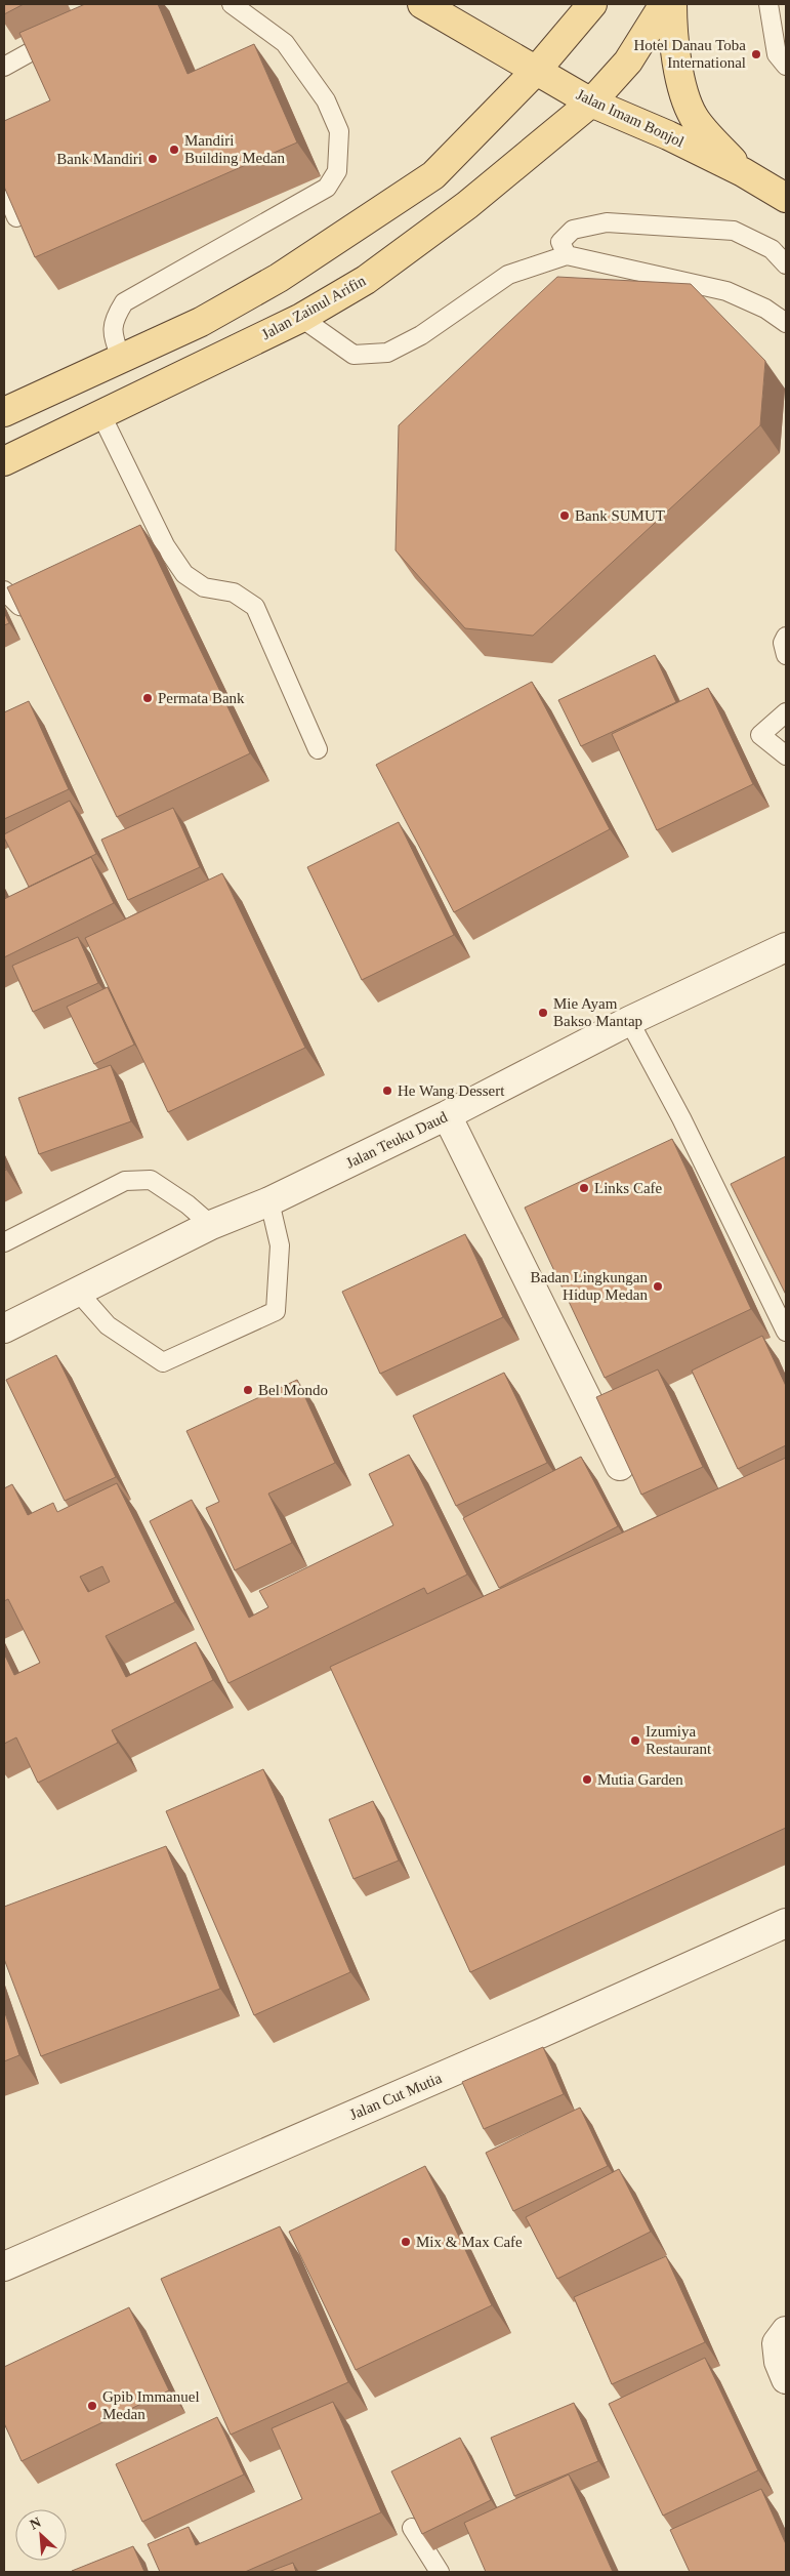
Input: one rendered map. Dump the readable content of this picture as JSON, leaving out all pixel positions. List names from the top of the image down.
{
  "streets": {
    "main road": ["Jalan Imam Bonjol", "Jalan Zainul Arifin"],
    "street": ["Jalan Teuku Daud", "Jalan Cut Mutia"]
  },
  "crossings": [
    ["Jalan Imam Bonjol", "Jalan Zainul Arifin"]
  ],
  "places": [
    "Hotel Danau Toba International",
    "Mandiri Building Medan",
    "Bank Mandiri",
    "Bank SUMUT",
    "Permata Bank",
    "Mie Ayam Bakso Mantap",
    "He Wang Dessert",
    "Links Cafe",
    "Badan Lingkungan Hidup Medan",
    "Bel Mondo",
    "Izumiya Restaurant",
    "Mutia Garden",
    "Mix & Max Cafe",
    "Gpib Immanuel Medan"
  ],
  "north": "top left"
}
